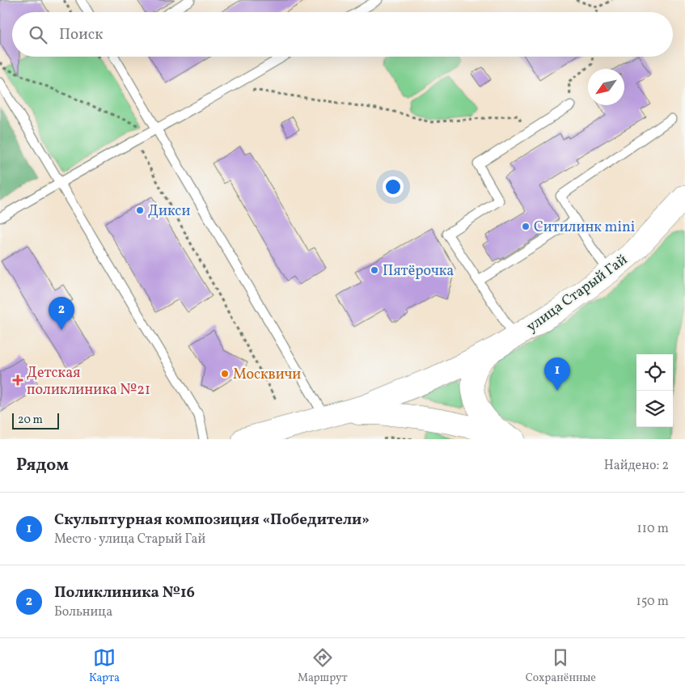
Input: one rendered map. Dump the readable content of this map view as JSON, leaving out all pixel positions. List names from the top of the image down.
{
  "streets": {
    "street": ["улица Старый Гай"]
  },
  "places": {
    "other": [
      "Дикси",
      "Ситилинк mini",
      "Пятёрочка",
      "Москвичи"
    ],
    "health": ["Детская поликлиника №21"]
  },
  "scale_bar": "20 m",
  "north": "bottom left",
  "page": {
    "search": "Поиск",
    "pins": ["2", "1"],
    "scale": "20 m",
    "heading": ["Рядом", "Найдено: 2"],
    "list": [
      {
        "mark": "1",
        "name": "Скульптурная композиция «Победители»",
        "note": "Место · улица Старый Гай",
        "value": "110 m"
      },
      {
        "mark": "2",
        "name": "Поликлиника №16",
        "note": "Больница",
        "value": "150 m"
      }
    ],
    "nav": ["Карта", "Маршрут", "Сохранённые"]
  }
}
